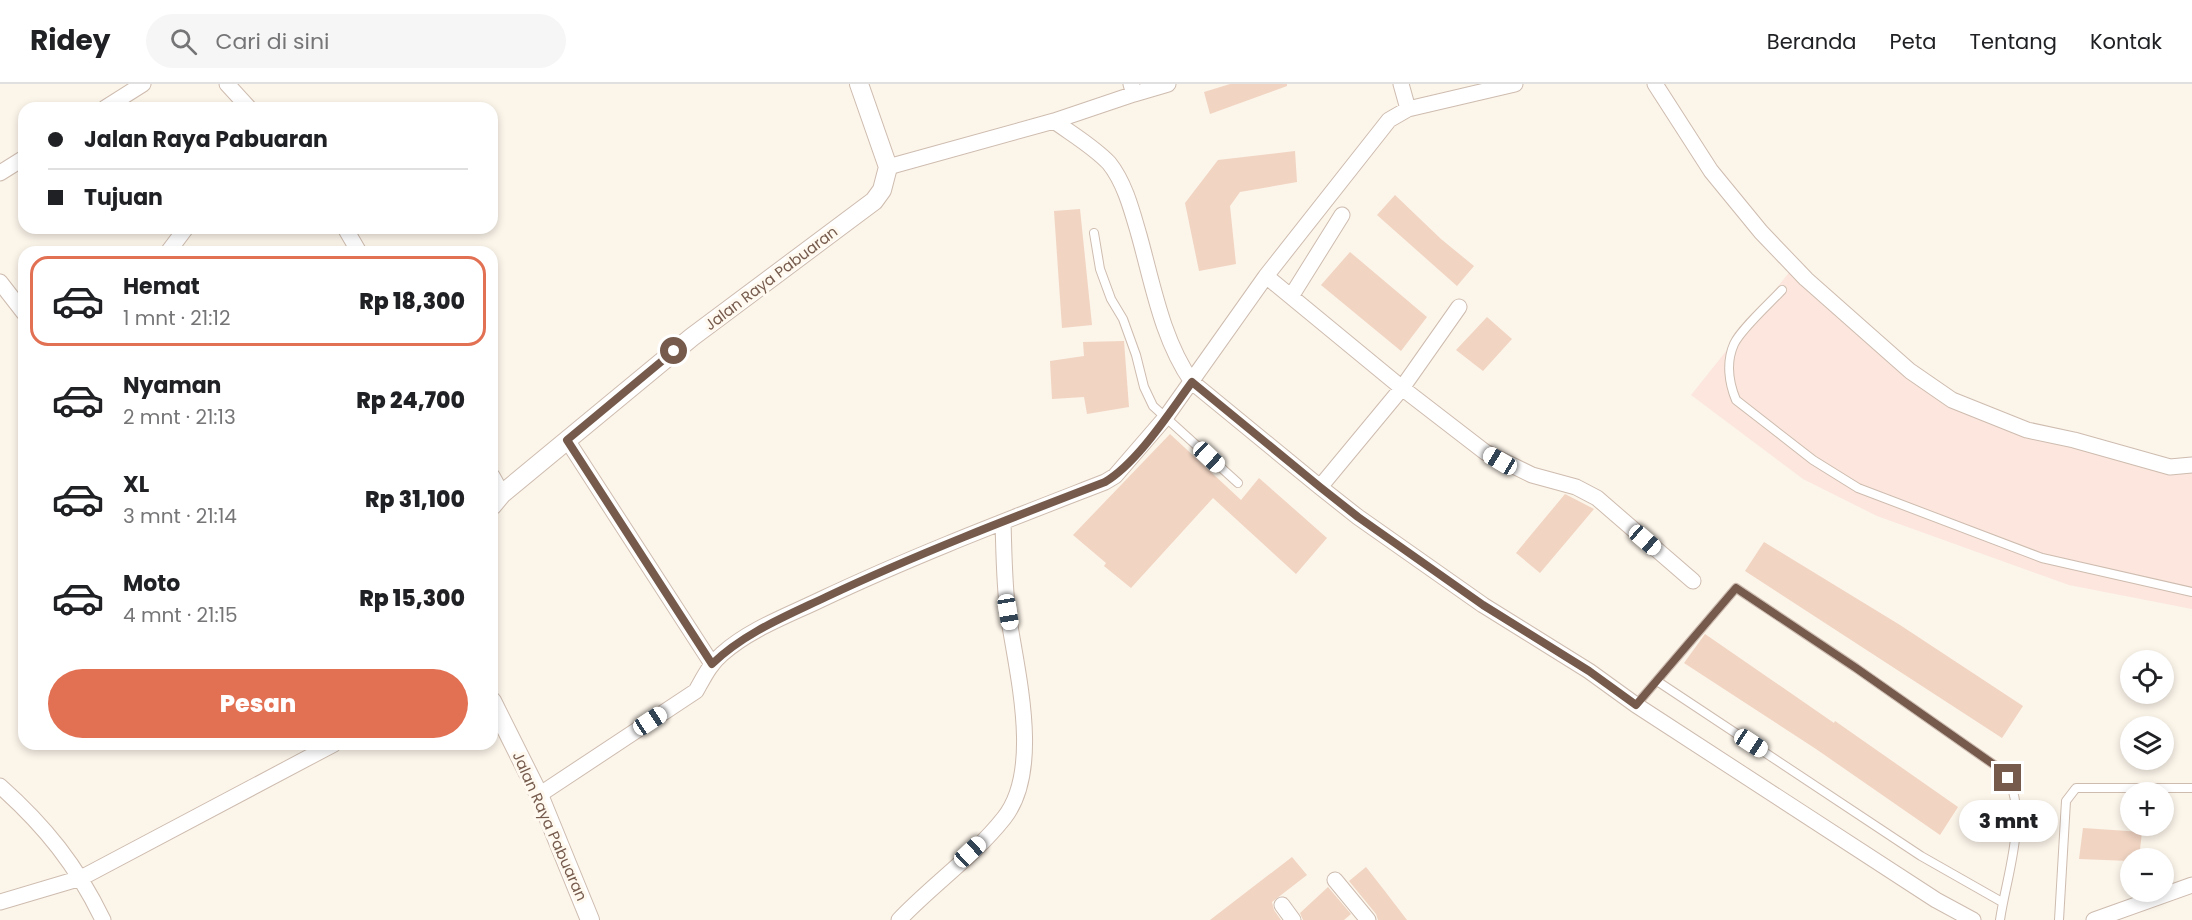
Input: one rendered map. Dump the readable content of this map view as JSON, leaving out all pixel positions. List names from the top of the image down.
{
  "streets": {
    "street": ["Jalan Raya Pabuaran"]
  },
  "page": {
    "header": "Ridey",
    "search": "Cari di sini",
    "nav": [
      "Beranda",
      "Peta",
      "Tentang",
      "Kontak"
    ],
    "banner": ["Jalan Raya Pabuaran", "Tujuan"],
    "list": [
      {
        "name": "Hemat",
        "note": "1 mnt · 21:12",
        "value": "Rp 18,300"
      },
      {
        "name": "Nyaman",
        "note": "2 mnt · 21:13",
        "value": "Rp 24,700"
      },
      {
        "name": "XL",
        "note": "3 mnt · 21:14",
        "value": "Rp 31,100"
      },
      {
        "name": "Moto",
        "note": "4 mnt · 21:15",
        "value": "Rp 15,300"
      }
    ],
    "map_buttons": ["+", "−"],
    "buttons": "Pesan",
    "bubble": "3 mnt"
  }
}
